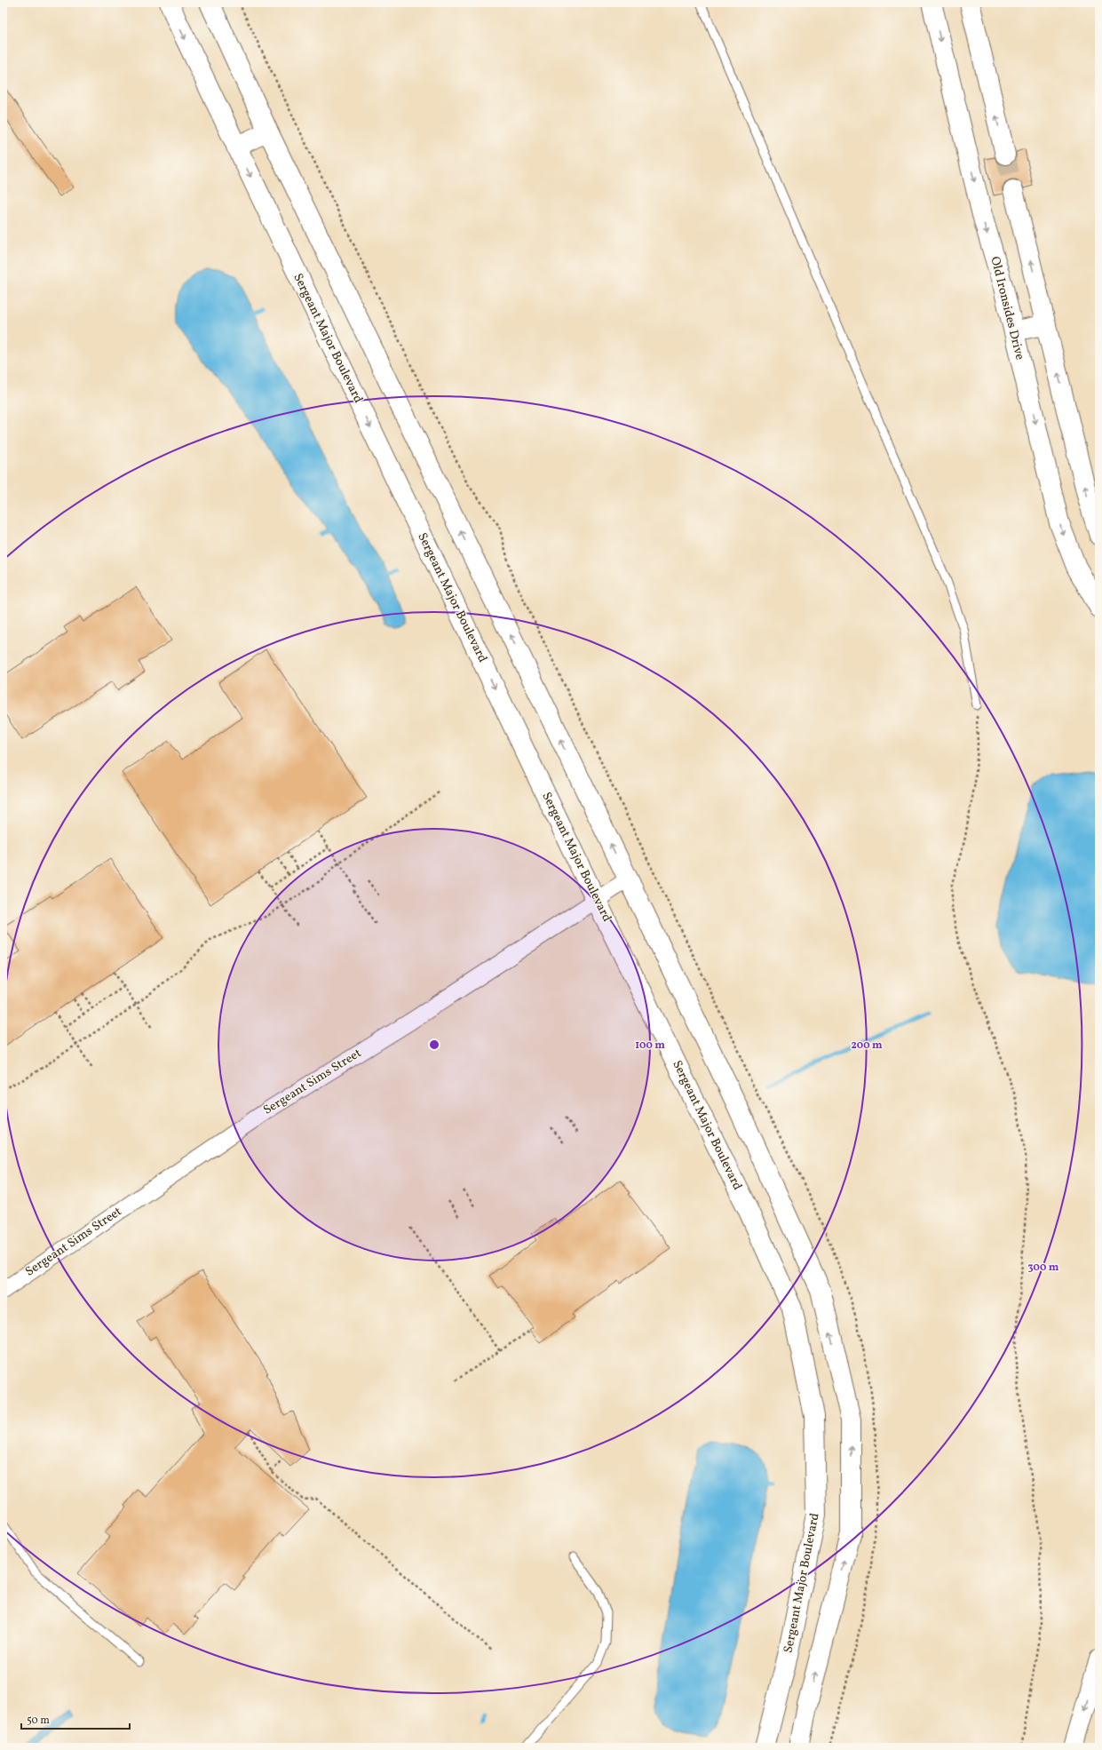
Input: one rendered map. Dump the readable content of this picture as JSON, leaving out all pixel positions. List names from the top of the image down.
{
  "streets": {
    "main road": ["Old Ironsides Drive", "Sergeant Major Boulevard"],
    "street": ["Sergeant Sims Street"]
  },
  "crossings": [
    ["Sergeant Major Boulevard", "Sergeant Sims Street"]
  ],
  "scale_bar": "50 m",
  "rings": ["100 m", "200 m", "300 m"]
}
